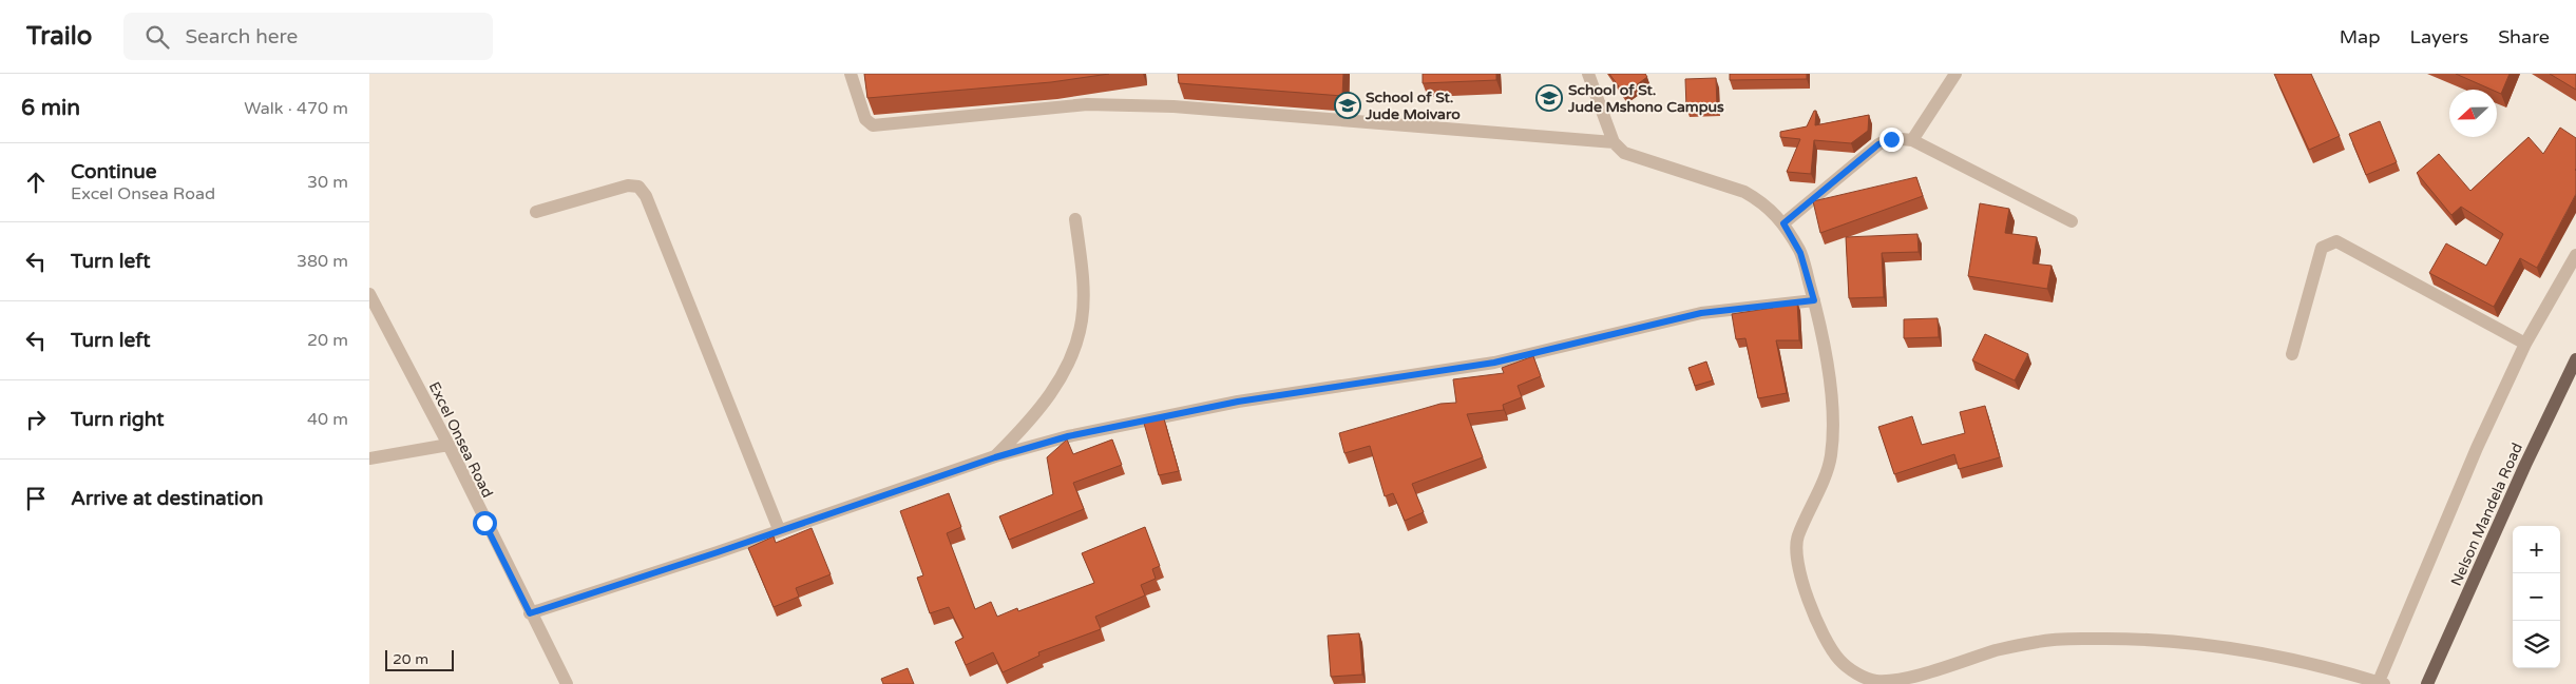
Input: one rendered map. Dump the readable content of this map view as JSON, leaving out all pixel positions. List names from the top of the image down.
{
  "streets": {
    "main road": ["Nelson Mandela Road"],
    "street": ["Excel Onsea Road"]
  },
  "places": {
    "school or university": ["School of St. Jude Mshono Campus", "School of St. Jude Moivaro"]
  },
  "scale_bar": "20 m",
  "north": "left",
  "page": {
    "header": "Trailo",
    "search": "Search here",
    "nav": ["Map", "Layers", "Share"],
    "heading": ["6 min", "Walk · 470 m"],
    "list": [
      ["Continue", "Excel Onsea Road", "30 m"],
      ["Turn left", "380 m"],
      ["Turn left", "20 m"],
      ["Turn right", "40 m"],
      "Arrive at destination"
    ],
    "map_buttons": ["+", "−"],
    "scale": "20 m"
  }
}
